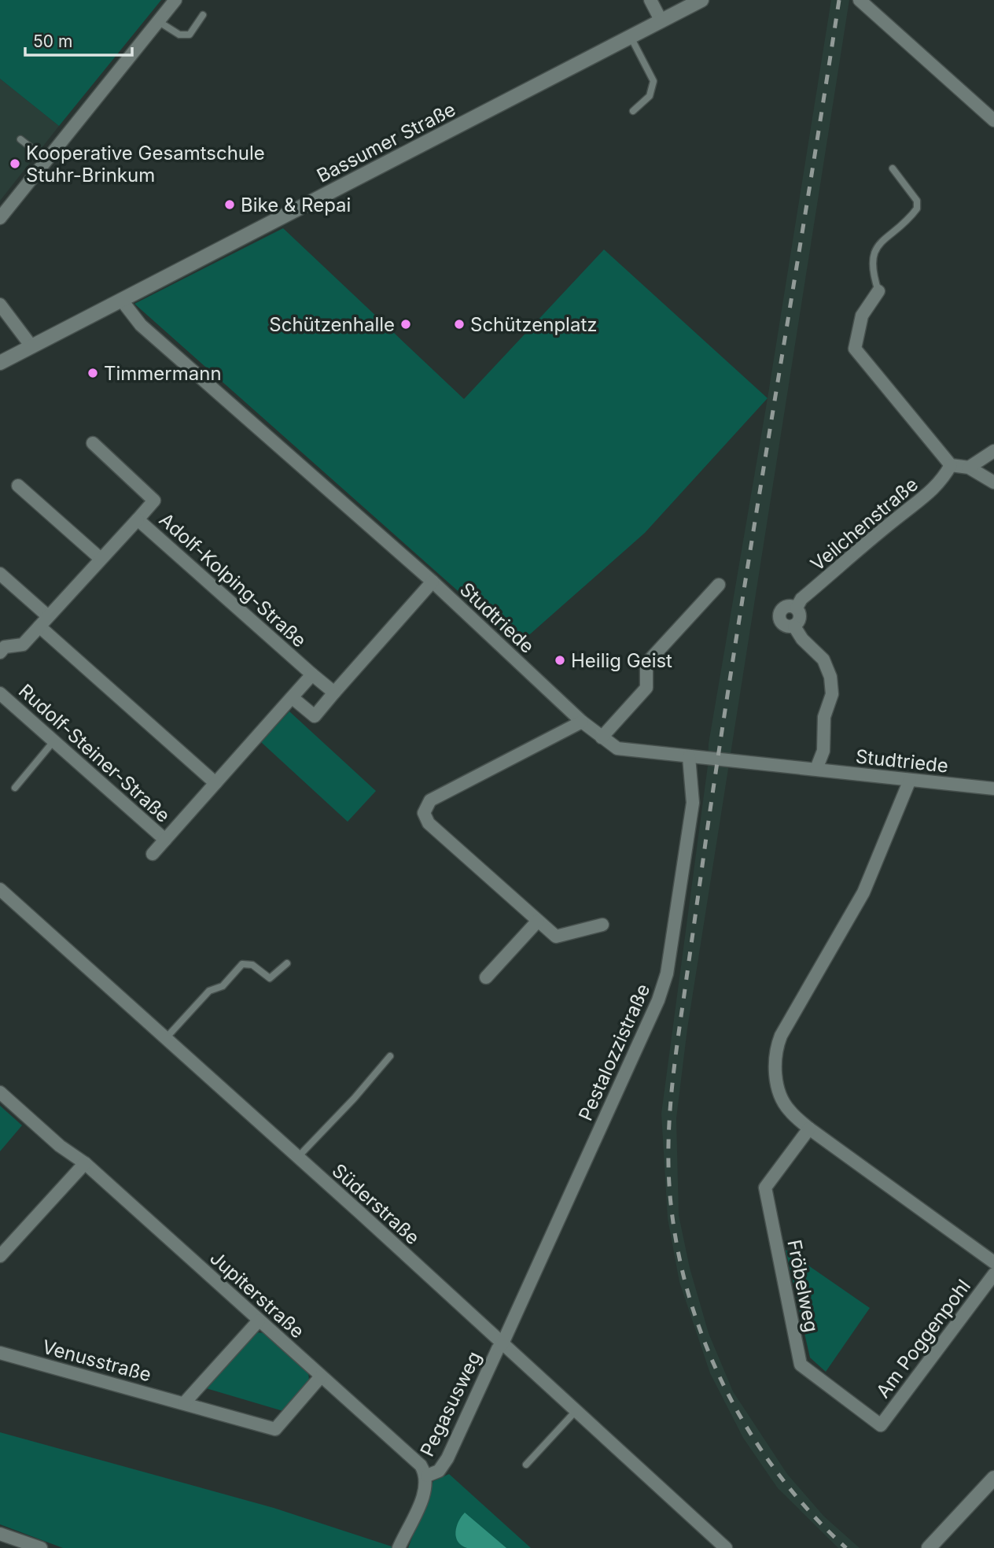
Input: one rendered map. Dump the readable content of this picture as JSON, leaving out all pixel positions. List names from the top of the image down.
{
  "streets": {
    "street": [
      "Bassumer Straße",
      "Veilchenstraße",
      "Adolf-Kolping-Straße",
      "Studtriede",
      "Rudolf-Steiner-Straße",
      "Pestalozzistraße",
      "Süderstraße",
      "Fröbelweg",
      "Jupiterstraße",
      "Am Poggenpohl",
      "Venusstraße",
      "Pegasusweg"
    ]
  },
  "crossings": [
    ["Bassumer Straße", "Studtriede"],
    ["Veilchenstraße", "Studtriede"],
    ["Studtriede", "Pestalozzistraße"],
    ["Pestalozzistraße", "Süderstraße"],
    ["Pestalozzistraße", "Pegasusweg"],
    ["Süderstraße", "Pegasusweg"],
    ["Fröbelweg", "Am Poggenpohl"],
    ["Jupiterstraße", "Venusstraße"],
    ["Jupiterstraße", "Pegasusweg"]
  ],
  "places": [
    "Kooperative Gesamtschule Stuhr-Brinkum",
    "Bike & Repai",
    "Schützenhalle",
    "Schützenplatz",
    "Timmermann",
    "Heilig Geist"
  ],
  "scale_bar": "50 m"
}
